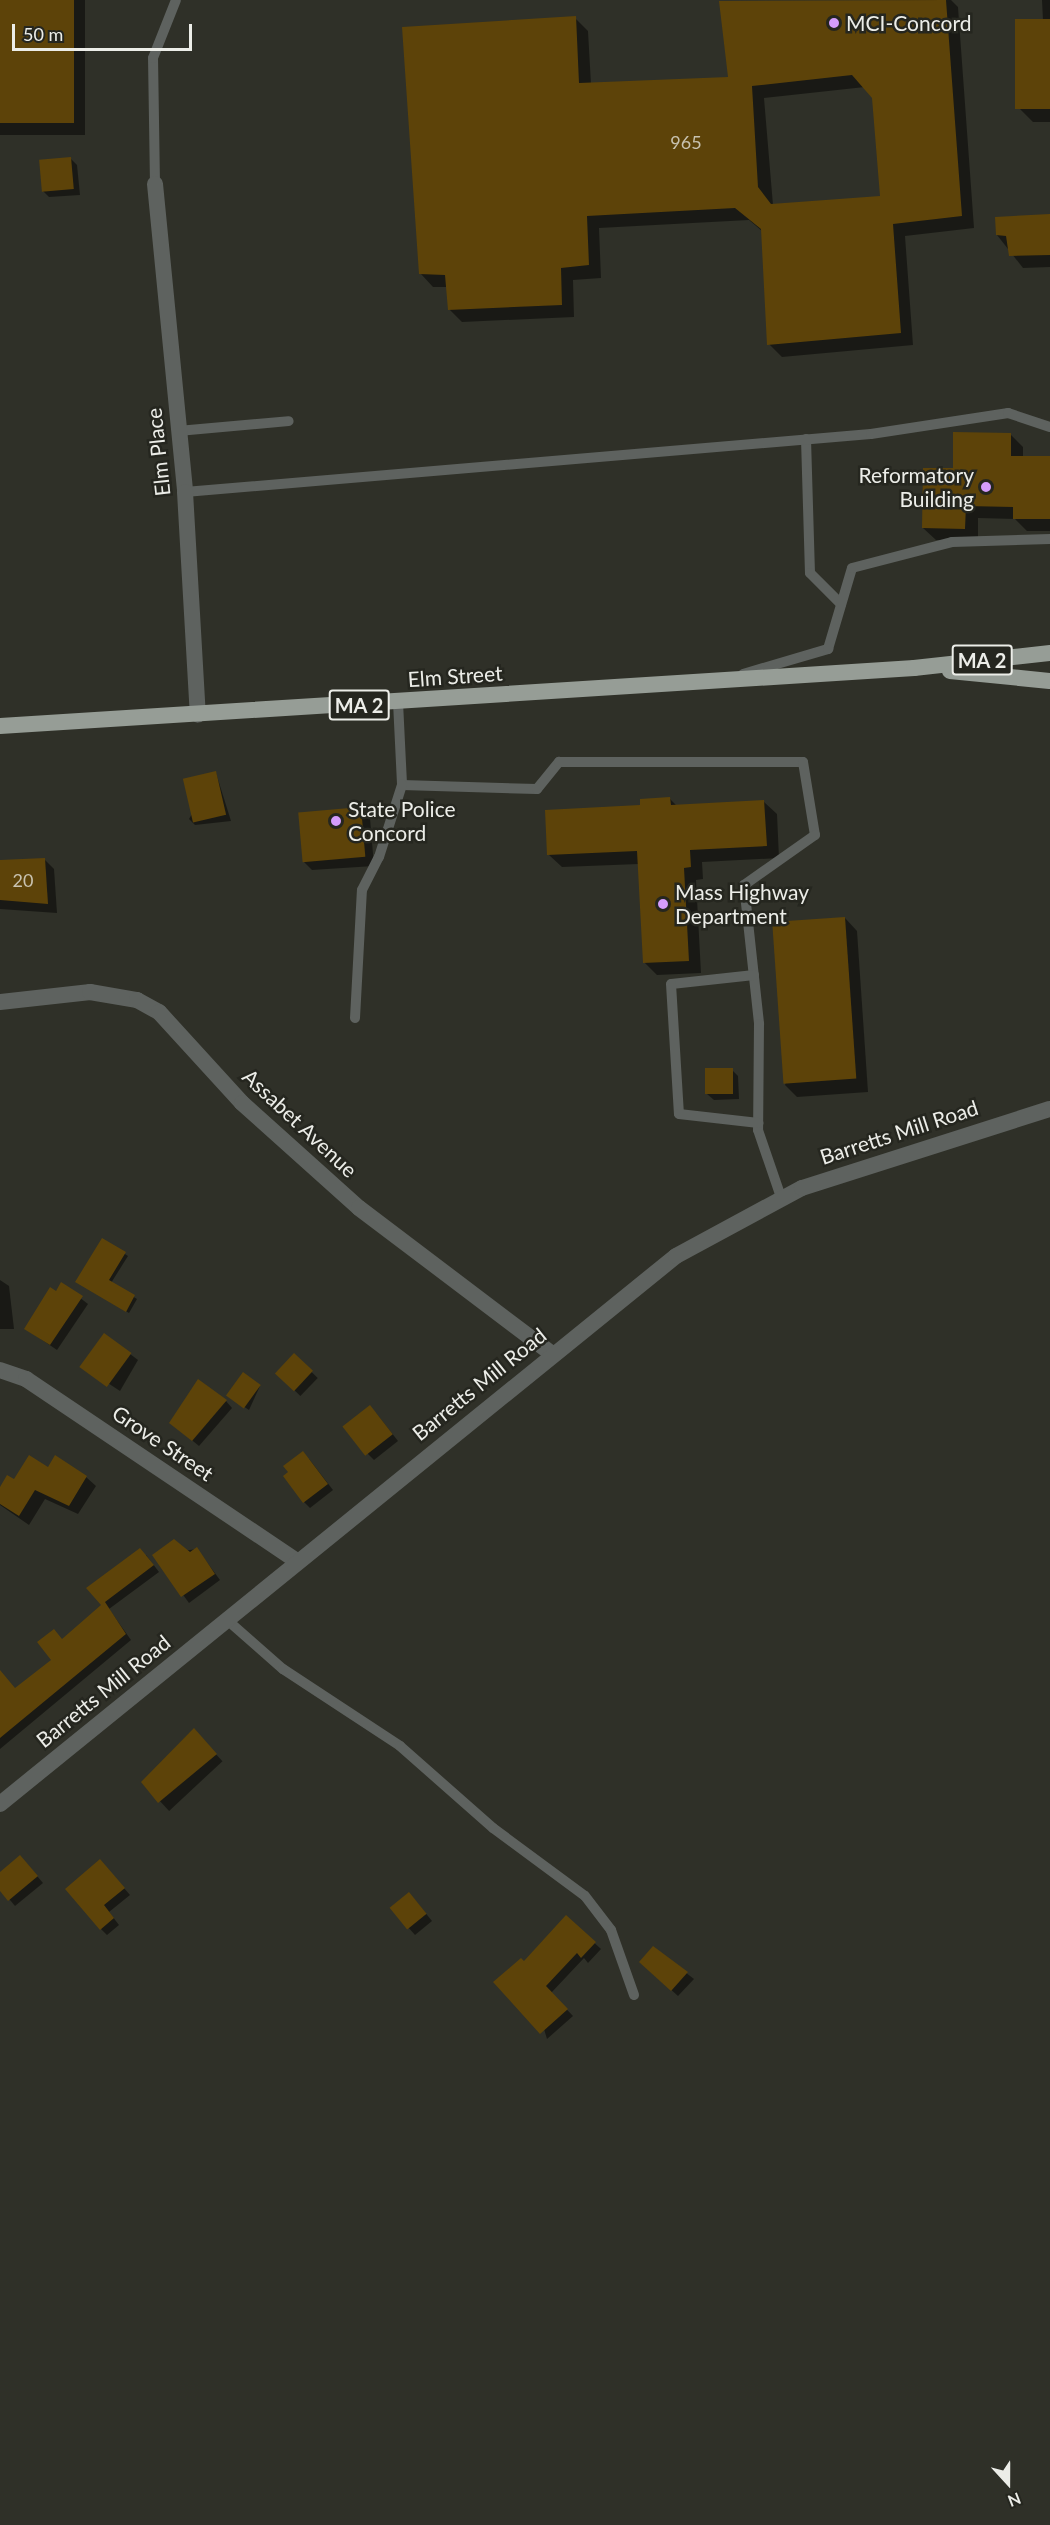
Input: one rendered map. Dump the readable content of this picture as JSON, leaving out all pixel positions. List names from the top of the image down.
{
  "streets": {
    "highway": ["MA 2", "Elm Street"],
    "street": [
      "Elm Place",
      "Assabet Avenue",
      "Barretts Mill Road",
      "Grove Street"
    ]
  },
  "crossings": [
    ["Elm Place", "Elm Street"],
    ["Assabet Avenue", "Barretts Mill Road"],
    ["Barretts Mill Road", "Grove Street"]
  ],
  "places": [
    "MCI-Concord",
    "Reformatory Building",
    "State Police Concord",
    "Mass Highway Department"
  ],
  "house_numbers": ["965", "20"],
  "scale_bar": "50 m",
  "north": "bottom"
}
